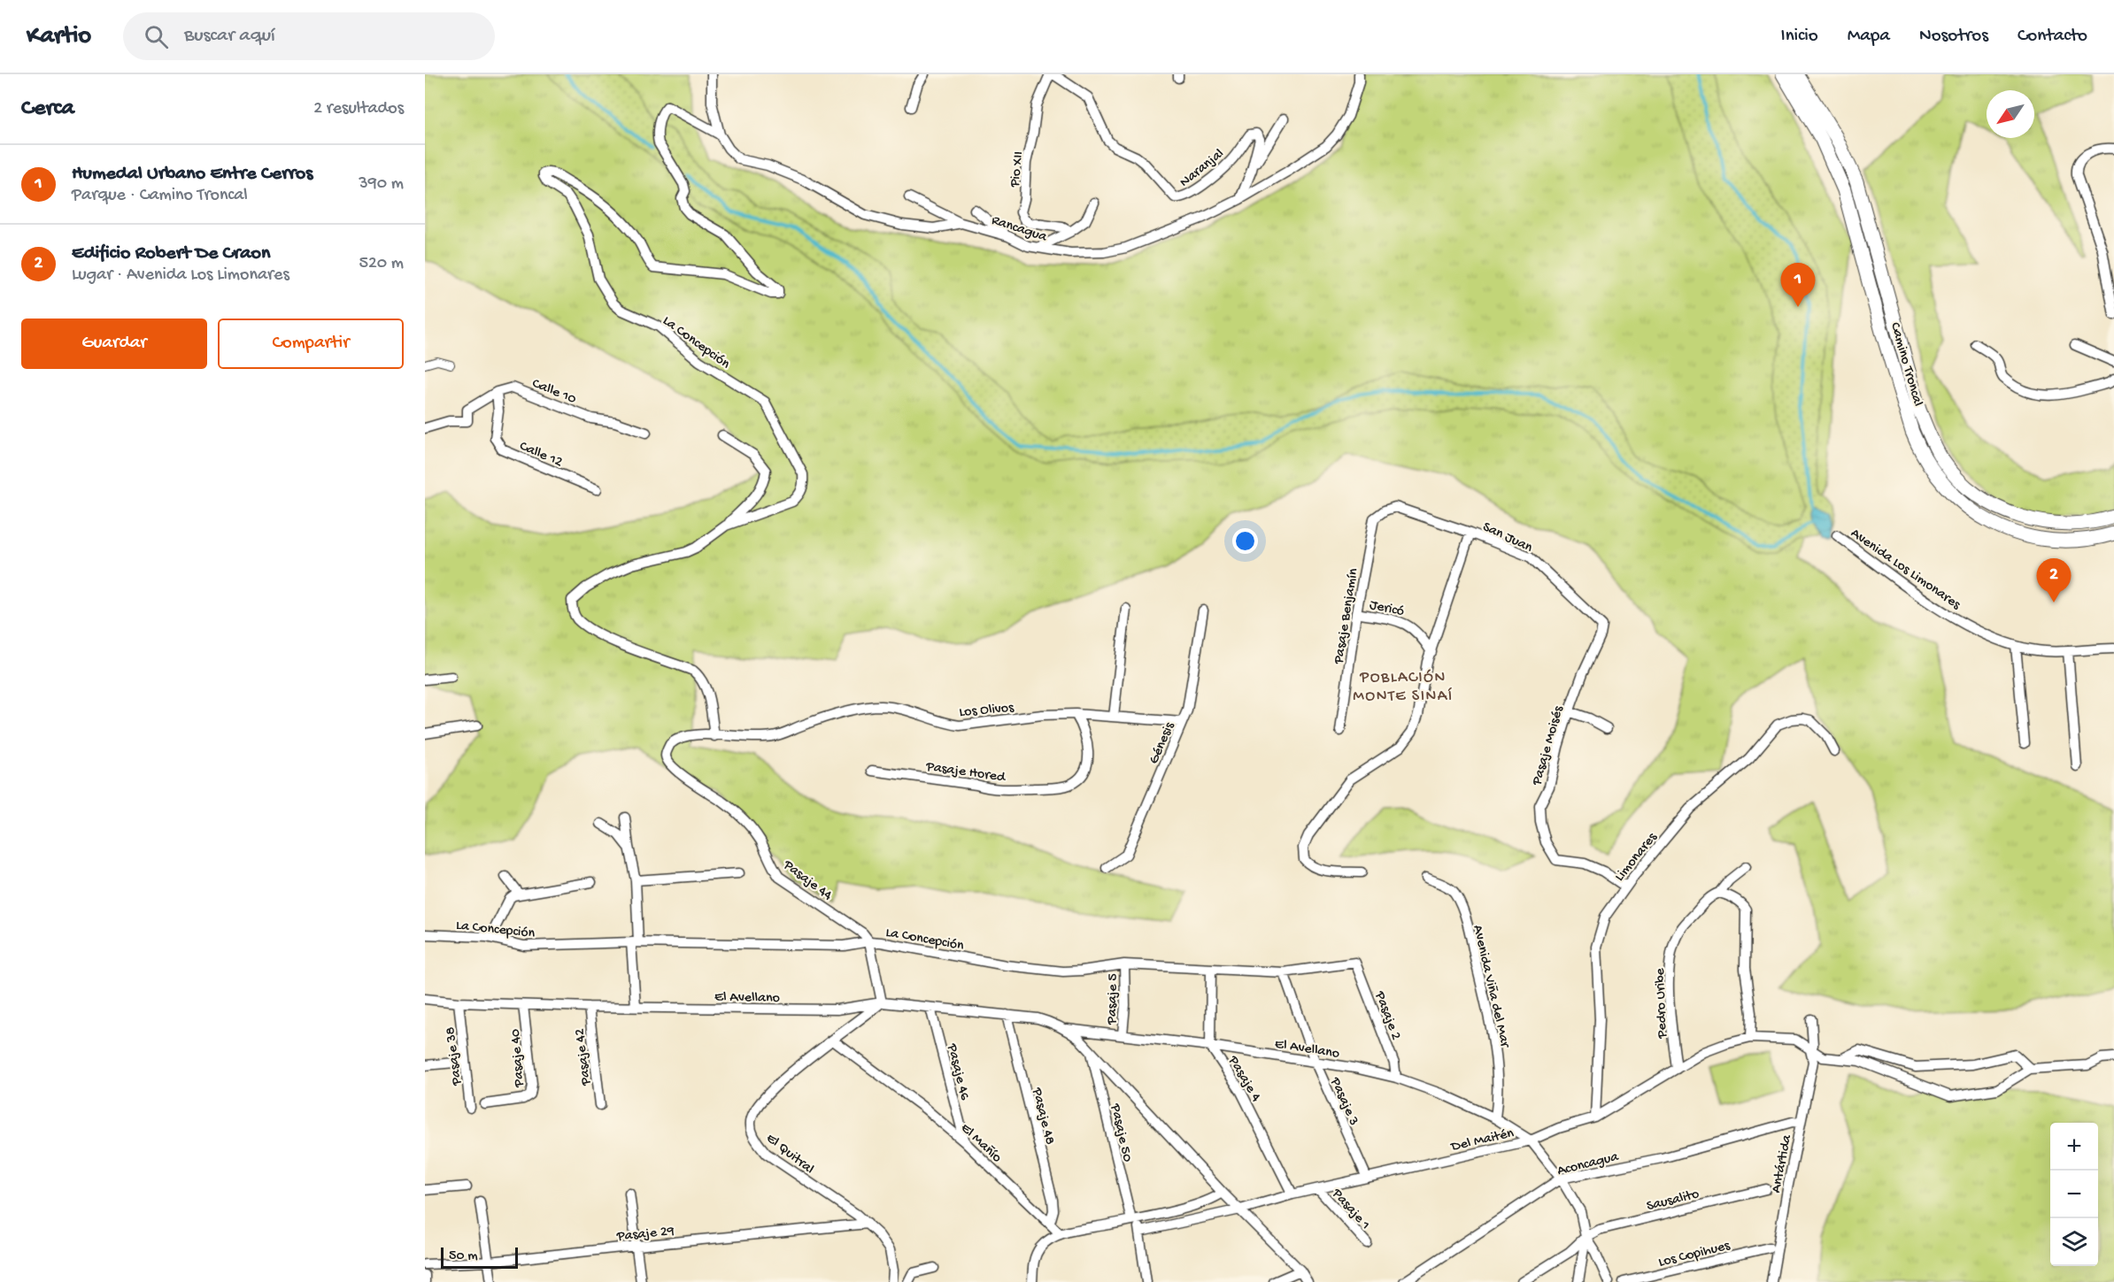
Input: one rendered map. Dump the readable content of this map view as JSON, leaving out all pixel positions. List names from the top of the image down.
{
  "streets": {
    "main road": ["Camino Troncal"],
    "street": [
      "Naranjal",
      "Pio XII",
      "Rancagua",
      "La Concepción",
      "Calle 10",
      "Calle 12",
      "San Juan",
      "Avenida Los Limonares",
      "Jericó",
      "Pasaje Benjamín",
      "Los Olivos",
      "Génesis",
      "Pasaje Moisés",
      "Pasaje Hored",
      "Limonares",
      "Pasaje 44",
      "Avenida Viña del Mar",
      "El Avellano",
      "Pasaje 5",
      "Pedro Uribe",
      "Pasaje 2",
      "Pasaje 38",
      "Pasaje 42",
      "Pasaje 40",
      "Pasaje 46",
      "Pasaje 4",
      "Pasaje 3",
      "Pasaje 48",
      "Pasaje 50",
      "Del Maitén",
      "El Mañío",
      "El Quitral",
      "Aconcagua",
      "Antártida",
      "Sausalito",
      "Pasaje 1",
      "Pasaje 29",
      "Los Copihues"
    ]
  },
  "crossings": [
    ["Naranjal", "Pio XII"],
    ["Naranjal", "Rancagua"],
    ["Rancagua", "La Concepción"],
    ["La Concepción", "Los Olivos"],
    ["La Concepción", "Pasaje 44"],
    ["La Concepción", "Pasaje 5"],
    ["La Concepción", "Pasaje 2"],
    ["La Concepción", "Pasaje 3"],
    ["Calle 10", "Calle 12"],
    ["San Juan", "Pasaje Benjamín"],
    ["San Juan", "Pasaje Moisés"],
    ["Jericó", "Pasaje Benjamín"],
    ["Los Olivos", "Génesis"],
    ["Los Olivos", "Pasaje Hored"],
    ["Los Olivos", "Pasaje 44"],
    ["Pasaje Moisés", "Limonares"],
    ["Limonares", "Del Maitén"],
    ["Avenida Viña del Mar", "El Avellano"],
    ["El Avellano", "Pasaje 5"],
    ["El Avellano", "Pasaje 2"],
    ["El Avellano", "Pasaje 38"],
    ["El Avellano", "Pasaje 42"],
    ["El Avellano", "Pasaje 40"],
    ["El Avellano", "Pasaje 46"],
    ["El Avellano", "Pasaje 4"],
    ["El Avellano", "Pasaje 3"],
    ["El Avellano", "Pasaje 48"],
    ["El Avellano", "Pasaje 50"],
    ["El Avellano", "Del Maitén"],
    ["El Avellano", "El Quitral"],
    ["Pedro Uribe", "Del Maitén"],
    ["Pasaje 46", "El Mañío"],
    ["Pasaje 4", "Del Maitén"],
    ["Pasaje 3", "Del Maitén"],
    ["Pasaje 48", "El Mañío"],
    ["Pasaje 50", "Del Maitén"],
    ["Del Maitén", "Antártida"],
    ["Del Maitén", "Pasaje 1"],
    ["El Mañío", "El Quitral"],
    ["El Quitral", "Pasaje 29"],
    ["Aconcagua", "Antártida"]
  ],
  "districts": ["POBLACIÓN MONTE SINAÍ"],
  "scale_bar": "50 m",
  "north": "bottom left",
  "page": {
    "header": "Kartio",
    "search": "Buscar aquí",
    "nav": [
      "Inicio",
      "Mapa",
      "Nosotros",
      "Contacto"
    ],
    "heading": ["Cerca", "2 resultados"],
    "list": [
      {
        "mark": "1",
        "name": "Humedal Urbano Entre Cerros",
        "note": "Parque · Camino Troncal",
        "value": "390 m"
      },
      {
        "mark": "2",
        "name": "Edificio Robert De Craon",
        "note": "Lugar · Avenida Los Limonares",
        "value": "520 m"
      }
    ],
    "pins": ["1", "2"],
    "buttons": ["Guardar", "Compartir"],
    "map_buttons": ["+", "−"],
    "scale": "50 m"
  }
}
